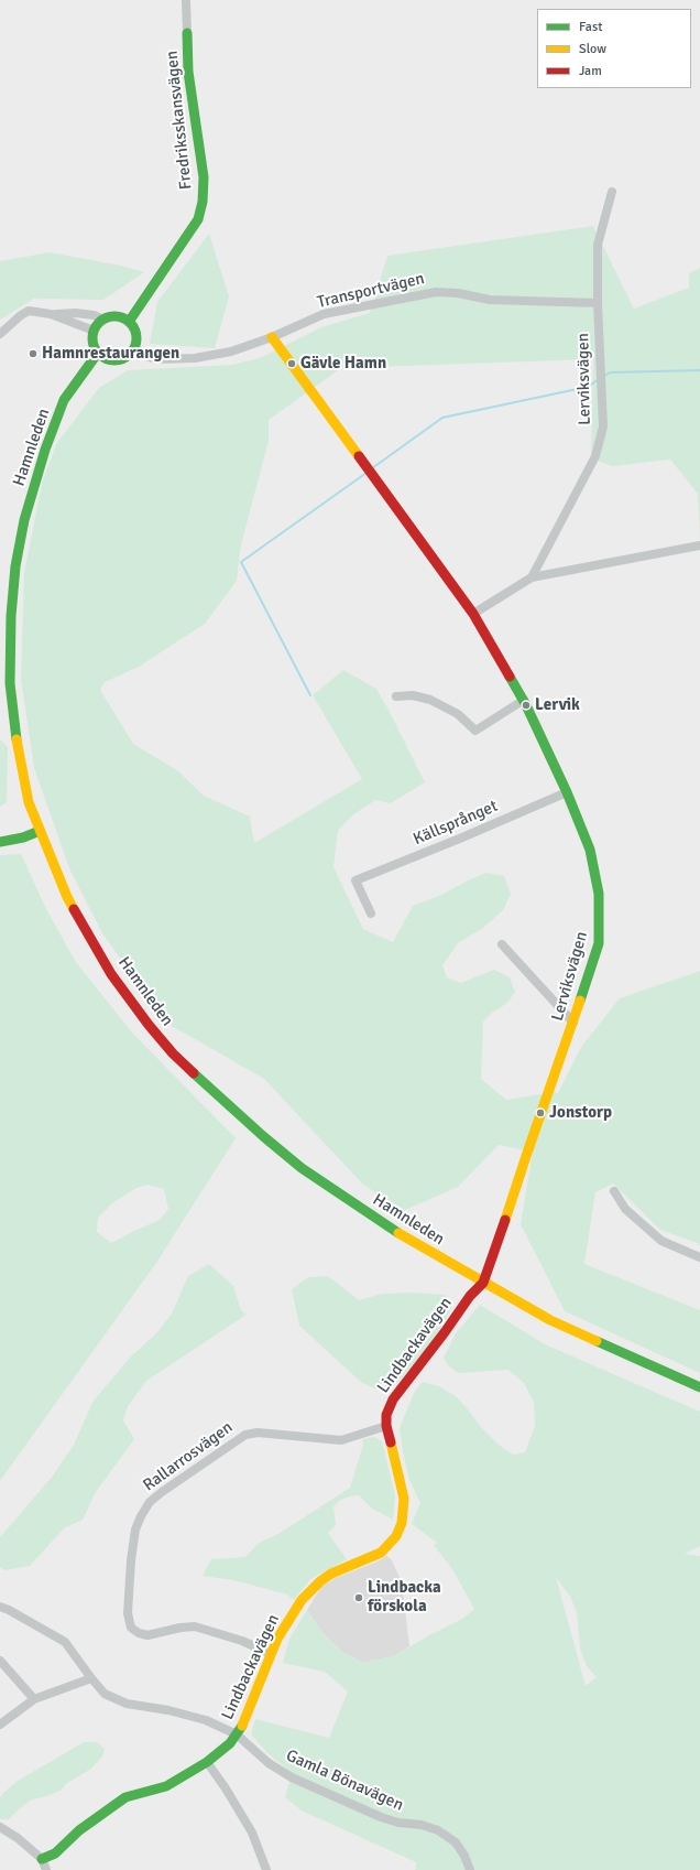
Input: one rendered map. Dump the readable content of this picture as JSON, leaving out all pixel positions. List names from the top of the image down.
{
  "streets": {
    "street": [
      "Fredriksskansvägen",
      "Transportvägen",
      "Lerviksvägen",
      "Hamnleden",
      "Källsprånget",
      "Lindbackavägen",
      "Rallarrosvägen",
      "Gamla Bönavägen"
    ]
  },
  "crossings": [
    ["Fredriksskansvägen", "Transportvägen"],
    ["Fredriksskansvägen", "Hamnleden"],
    ["Transportvägen", "Lerviksvägen"],
    ["Transportvägen", "Hamnleden"],
    ["Lerviksvägen", "Hamnleden"],
    ["Lerviksvägen", "Källsprånget"],
    ["Lerviksvägen", "Lindbackavägen"],
    ["Hamnleden", "Lindbackavägen"],
    ["Lindbackavägen", "Rallarrosvägen"],
    ["Lindbackavägen", "Gamla Bönavägen"]
  ],
  "places": [
    "Hamnrestaurangen",
    "Gävle Hamn",
    "Lervik",
    "Jonstorp",
    "Lindbacka förskola"
  ],
  "legend": ["Fast", "Slow", "Jam"]
}
